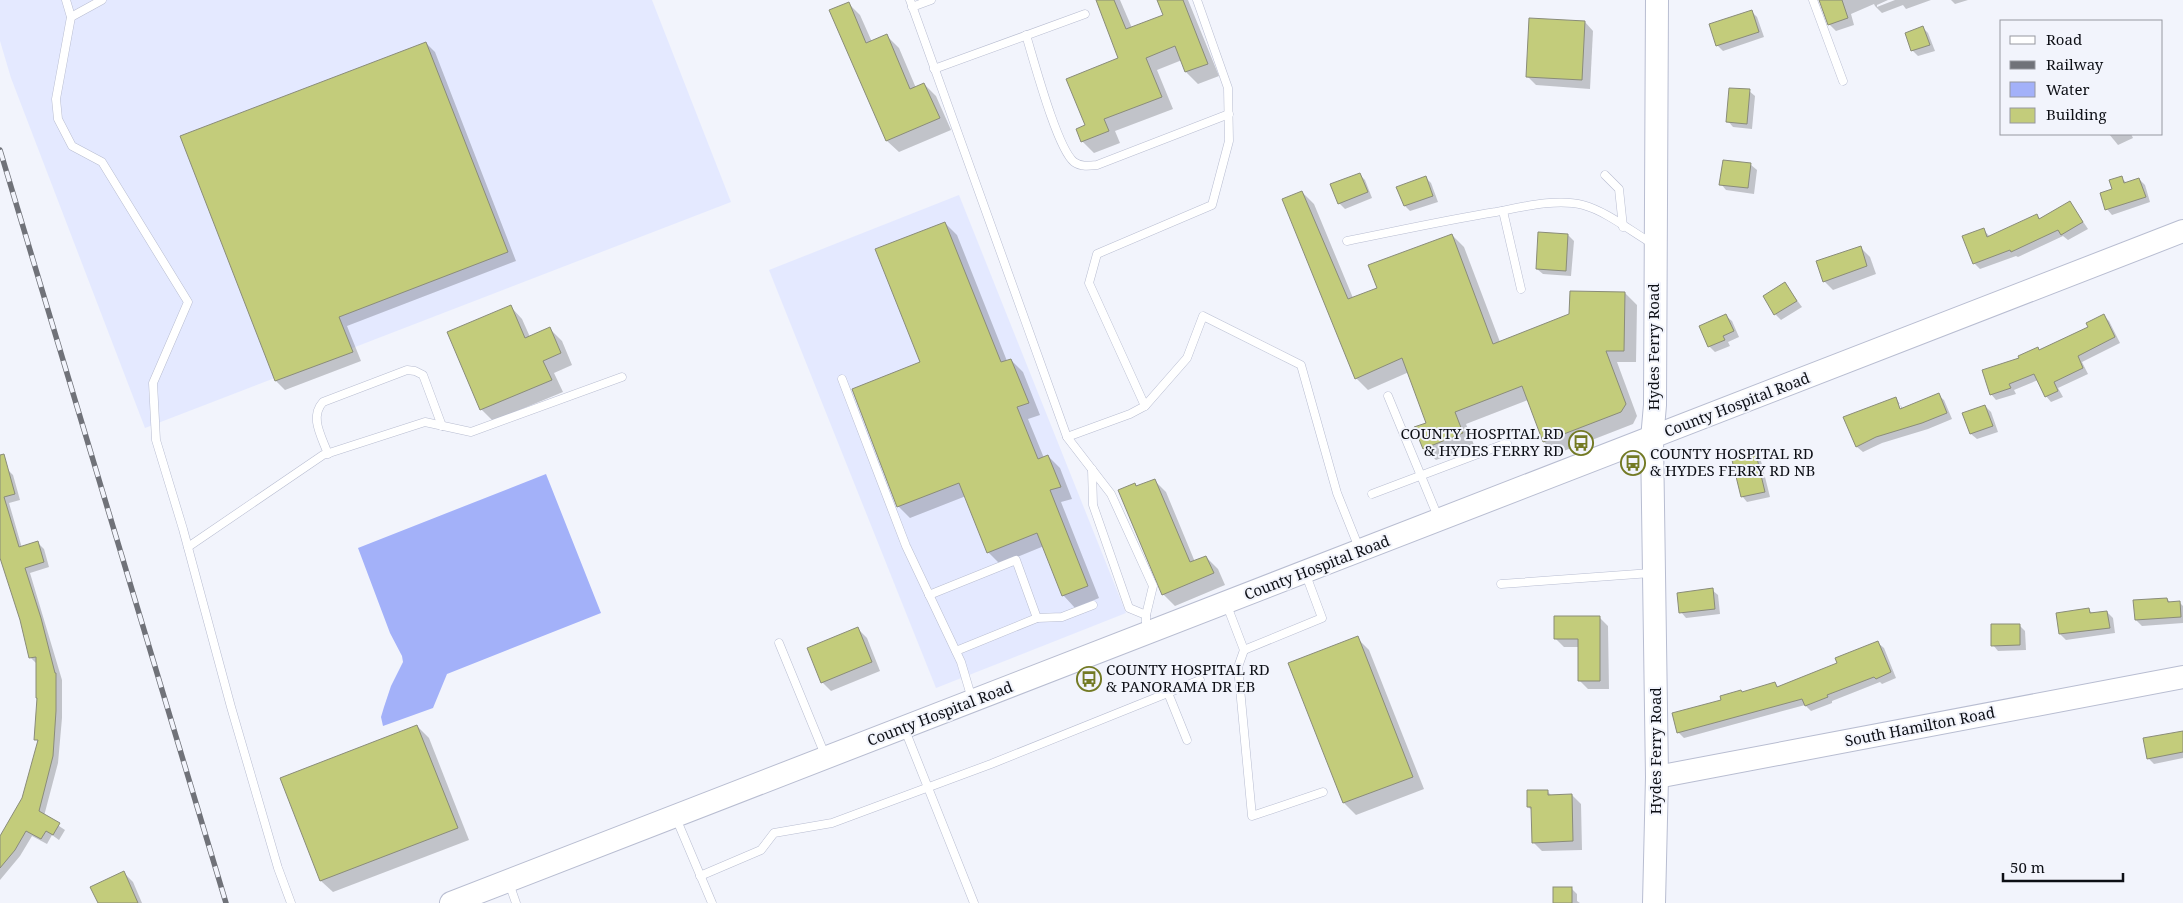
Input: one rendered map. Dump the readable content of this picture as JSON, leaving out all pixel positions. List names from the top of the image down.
{
  "streets": {
    "main road": ["Hydes Ferry Road", "County Hospital Road", "South Hamilton Road"]
  },
  "crossings": [
    ["Hydes Ferry Road", "County Hospital Road"],
    ["Hydes Ferry Road", "South Hamilton Road"]
  ],
  "places": {
    "bus stop": ["COUNTY HOSPITAL RD & HYDES FERRY RD", "COUNTY HOSPITAL RD & HYDES FERRY RD NB", "COUNTY HOSPITAL RD & PANORAMA DR EB"]
  },
  "legend": [
    "Road",
    "Railway",
    "Water",
    "Building"
  ],
  "scale_bar": "50 m"
}
